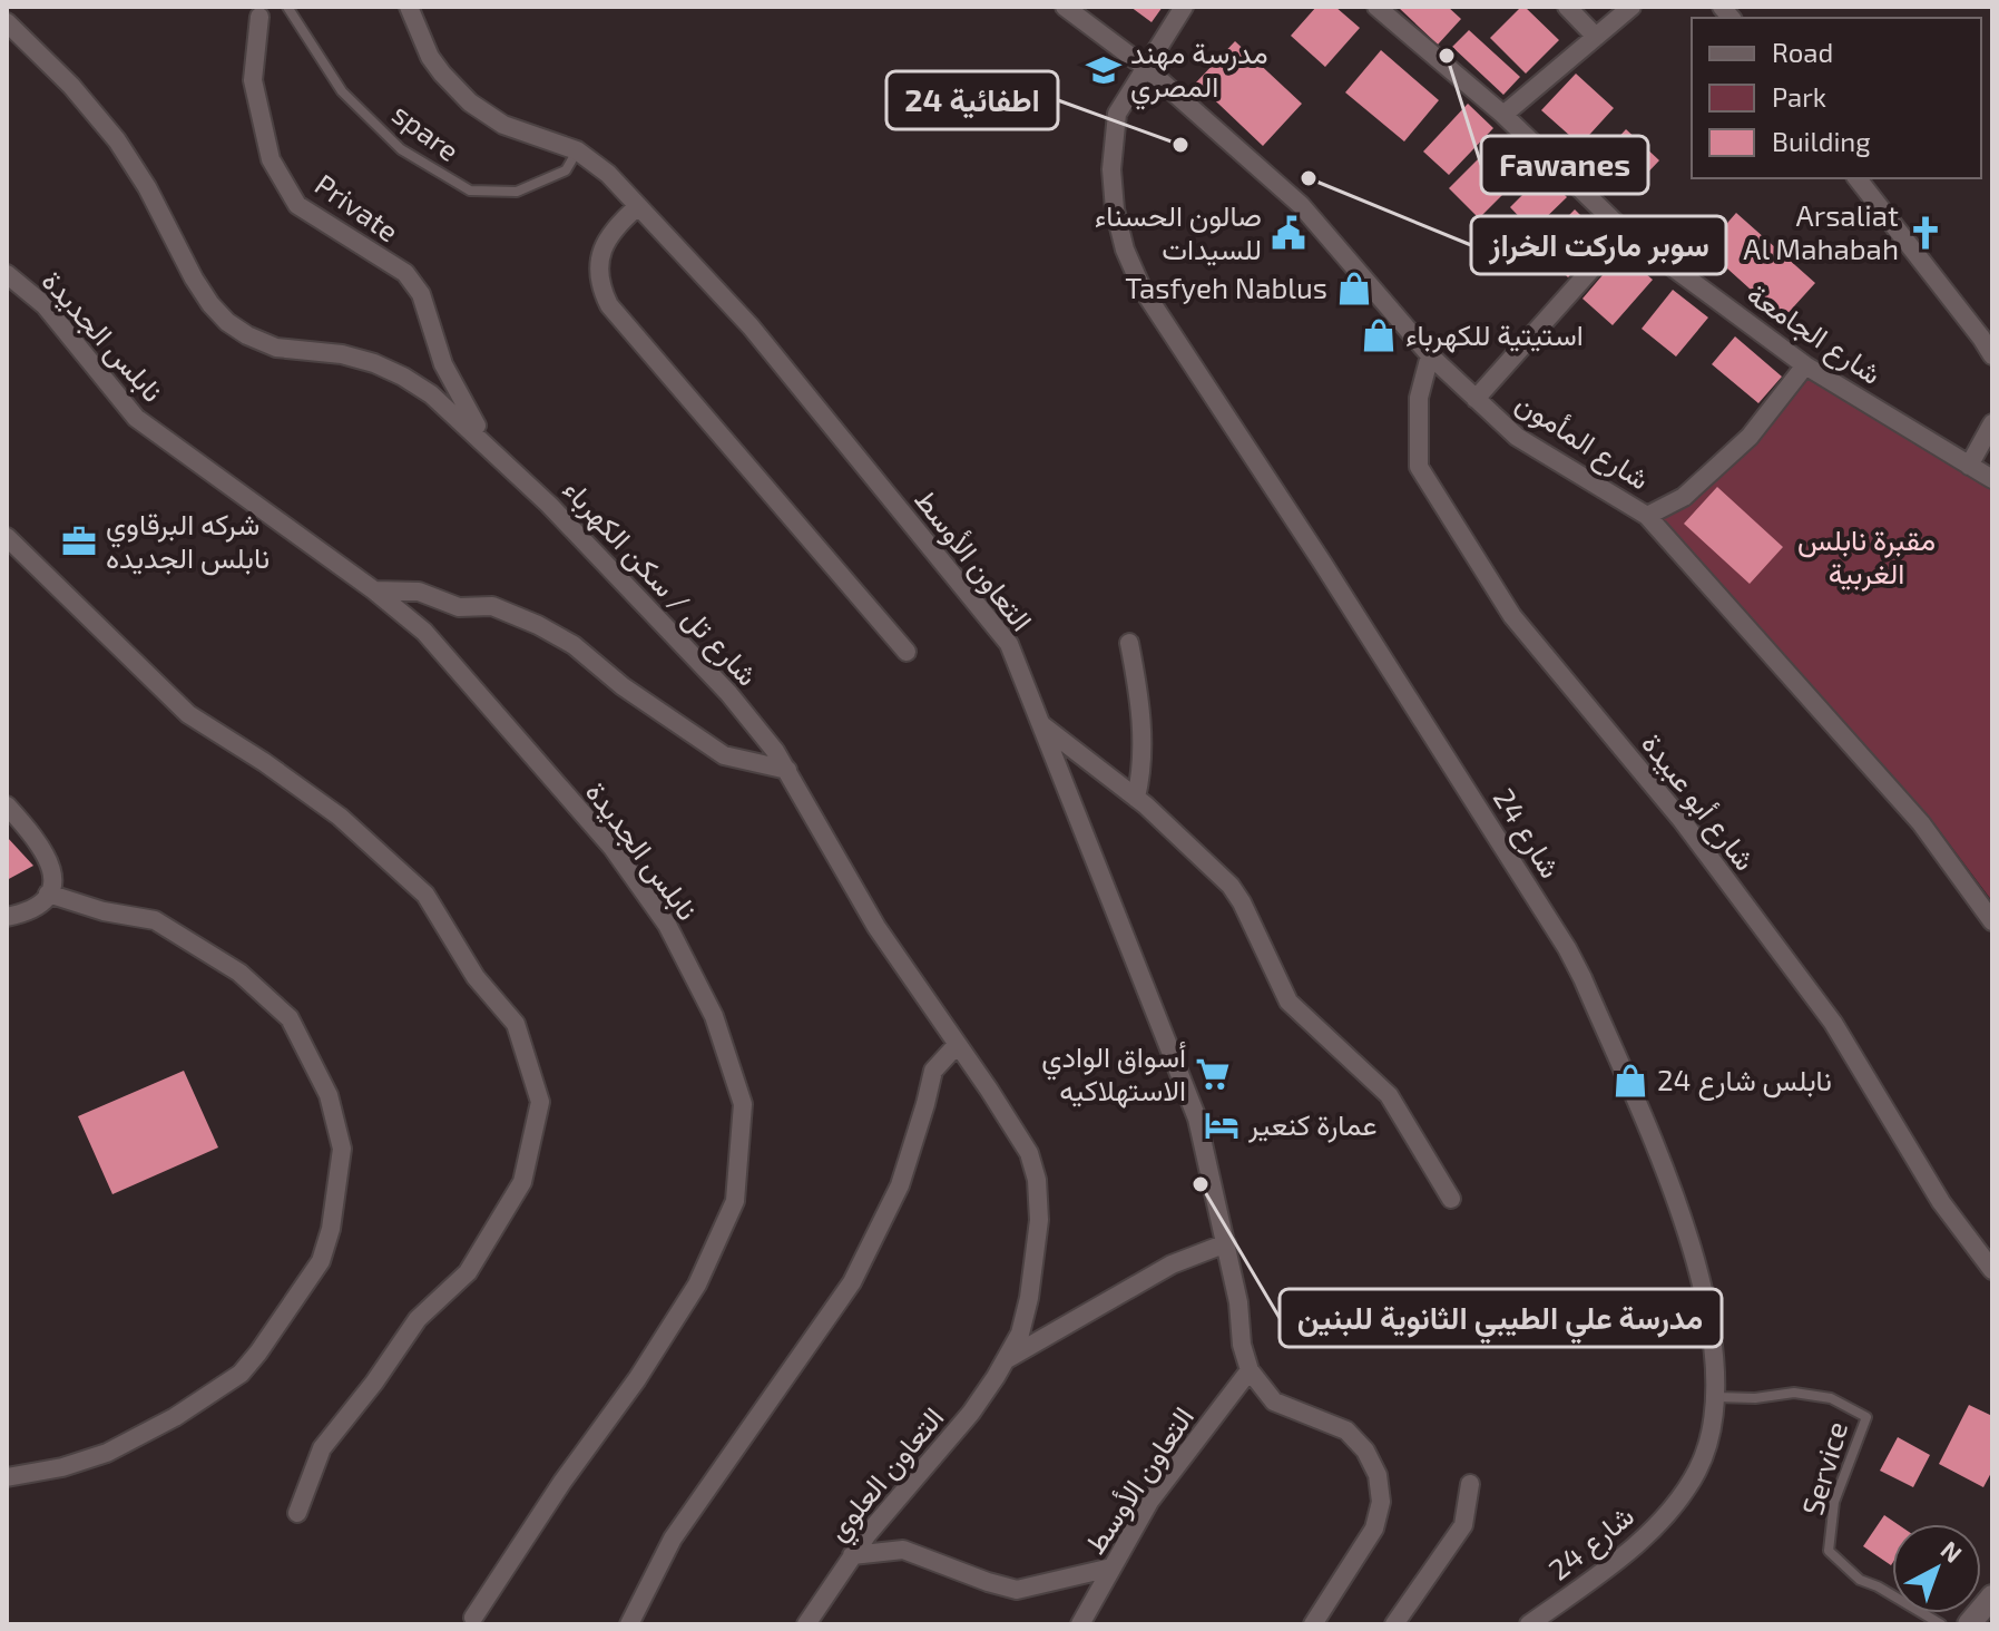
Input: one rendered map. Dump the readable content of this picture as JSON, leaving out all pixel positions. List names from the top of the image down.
{
  "streets": {
    "street": [
      "Private",
      "شارع الجامعة",
      "نابلس الجديدة",
      "شارع المأمون",
      "التعاون الأوسط",
      "شارع تل / سكن الكهرباء",
      "شارع أبو عبيدة",
      "شارع 24",
      "التعاون العلوي"
    ],
    "lane": ["spare", "Service"]
  },
  "crossings": [
    ["spare", "التعاون الأوسط"],
    ["شارع المأمون", "شارع أبو عبيدة"],
    ["شارع المأمون", "شارع 24"],
    ["شارع تل / سكن الكهرباء", "التعاون العلوي"],
    ["شارع 24", "Service"]
  ],
  "parks": ["مقبرة نابلس الغربية"],
  "places": {
    "other": [
      "Fawanes",
      "اطفائية 24",
      "سوبر ماركت الخراز",
      "مدرسة علي الطيبي الثانوية للبنين"
    ],
    "school or university": ["مدرسة مهند المصري"],
    "public building": ["صالون الحسناء للسيدات"],
    "church": ["Arsaliat Al Mahabah"],
    "shop": ["Tasfyeh Nablus", "استيتية للكهرباء", "نابلس شارع 24"],
    "office": ["شركه البرقاوي نابلس الجديده"],
    "supermarket": ["أسواق الوادي الاستهلاكيه"],
    "hotel": ["عمارة كنعير"]
  },
  "legend": ["Road", "Park", "Building"],
  "north": "top right"
}
